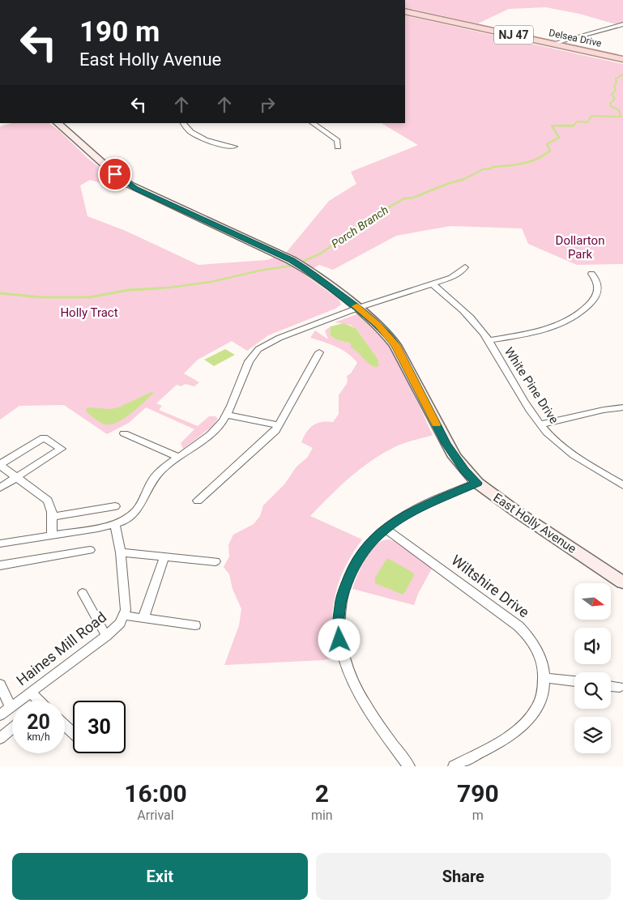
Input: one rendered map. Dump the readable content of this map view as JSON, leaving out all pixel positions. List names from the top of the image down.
{
  "streets": {
    "main road": ["NJ 47", "Delsea Drive"],
    "street": [
      "White Pine Drive",
      "East Holly Avenue",
      "Wiltshire Drive",
      "Haines Mill Road"
    ]
  },
  "water": ["Porch Branch"],
  "parks": ["Dollarton Park", "Holly Tract"],
  "north": "right",
  "page": {
    "turn": ["190 m", "East Holly Avenue"],
    "speed": "20 km/h",
    "limit": "30",
    "eta": [
      "16:00",
      "Arrival",
      "2",
      "min",
      "790",
      "m"
    ],
    "buttons": ["Exit", "Share"]
  }
}
